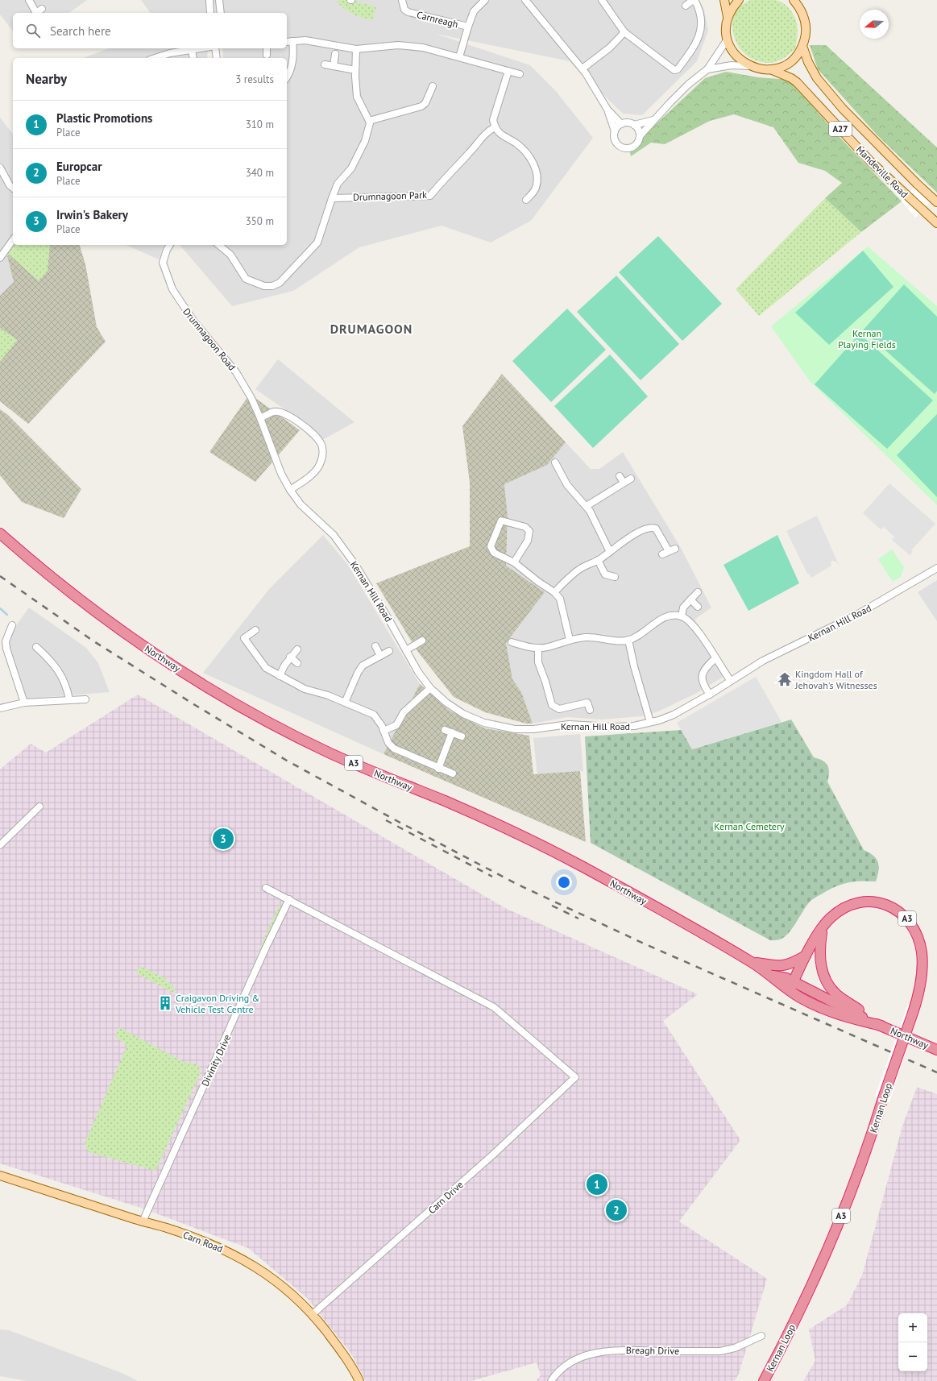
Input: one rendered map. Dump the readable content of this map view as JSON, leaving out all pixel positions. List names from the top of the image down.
{
  "streets": {
    "highway": ["Northway", "A3", "Kernan Loop"],
    "main road": ["A27", "Mandeville Road", "Carn Road"],
    "street": [
      "Carnreagh",
      "Drumnagoon Park",
      "Drumnagoon Road",
      "Kernan Hill Road",
      "Divinity Drive",
      "Carn Drive",
      "Breagh Drive"
    ]
  },
  "crossings": [
    ["A27", "Mandeville Road"],
    ["Drumnagoon Road", "Kernan Hill Road"],
    ["Northway", "A3"],
    ["A3", "Kernan Loop"],
    ["Divinity Drive", "Carn Drive"],
    ["Divinity Drive", "Carn Road"],
    ["Carn Drive", "Carn Road"]
  ],
  "districts": ["DRUMAGOON"],
  "parks": ["Kernan Playing Fields", "Kernan Cemetery"],
  "places": {
    "temple": ["Kingdom Hall of Jehovah's Witnesses"],
    "building": ["Craigavon Driving & Vehicle Test Centre"]
  },
  "north": "left",
  "page": {
    "search": "Search here",
    "heading": ["Nearby", "3 results"],
    "list": [
      {
        "mark": "1",
        "name": "Plastic Promotions",
        "note": "Place",
        "value": "310 m"
      },
      {
        "mark": "2",
        "name": "Europcar",
        "note": "Place",
        "value": "340 m"
      },
      {
        "mark": "3",
        "name": "Irwin's Bakery",
        "note": "Place",
        "value": "350 m"
      }
    ],
    "pins": ["3", "1", "2"],
    "map_buttons": ["+", "−"]
  }
}
